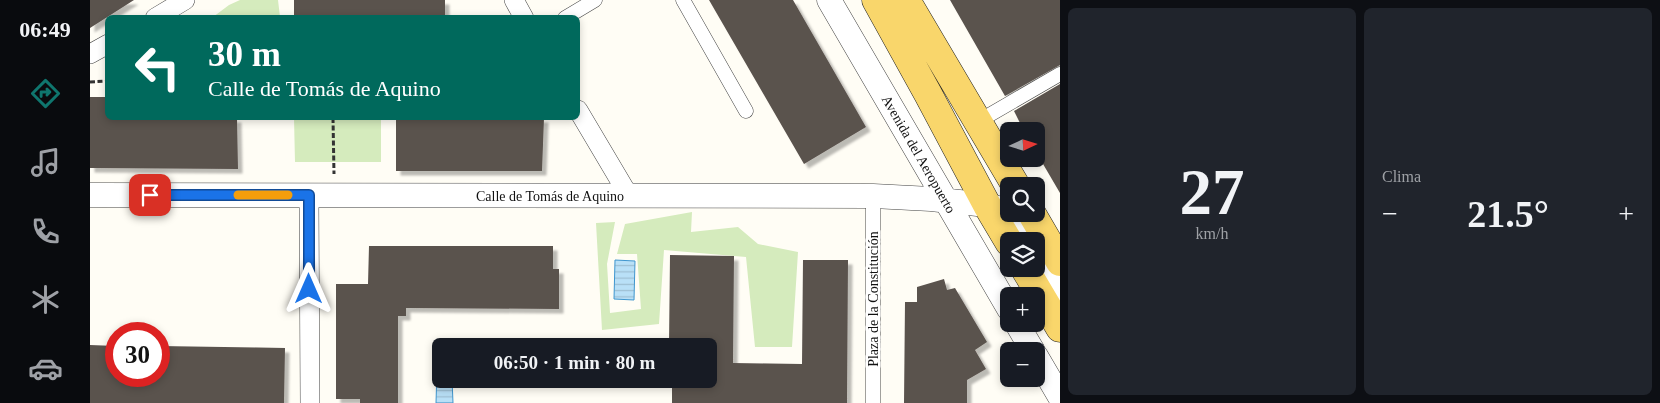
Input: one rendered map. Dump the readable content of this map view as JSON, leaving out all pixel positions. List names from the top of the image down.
{
  "streets": {
    "street": ["Avenida del Aeropuerto", "Calle de Tomás de Aquino", "Plaza de la Constitución"]
  },
  "crossings": [
    ["Avenida del Aeropuerto", "Calle de Tomás de Aquino"],
    ["Calle de Tomás de Aquino", "Plaza de la Constitución"]
  ],
  "north": "right",
  "page": {
    "tabs": "06:49",
    "tile": [
      ["27", "km/h"],
      "Clima"
    ],
    "turn": ["30 m", "Calle de Tomás de Aquino"],
    "map_buttons": ["+", "−"],
    "heat": ["−", "21.5°", "+"],
    "limit": "30",
    "trip": "06:50 · 1 min · 80 m"
  }
}
